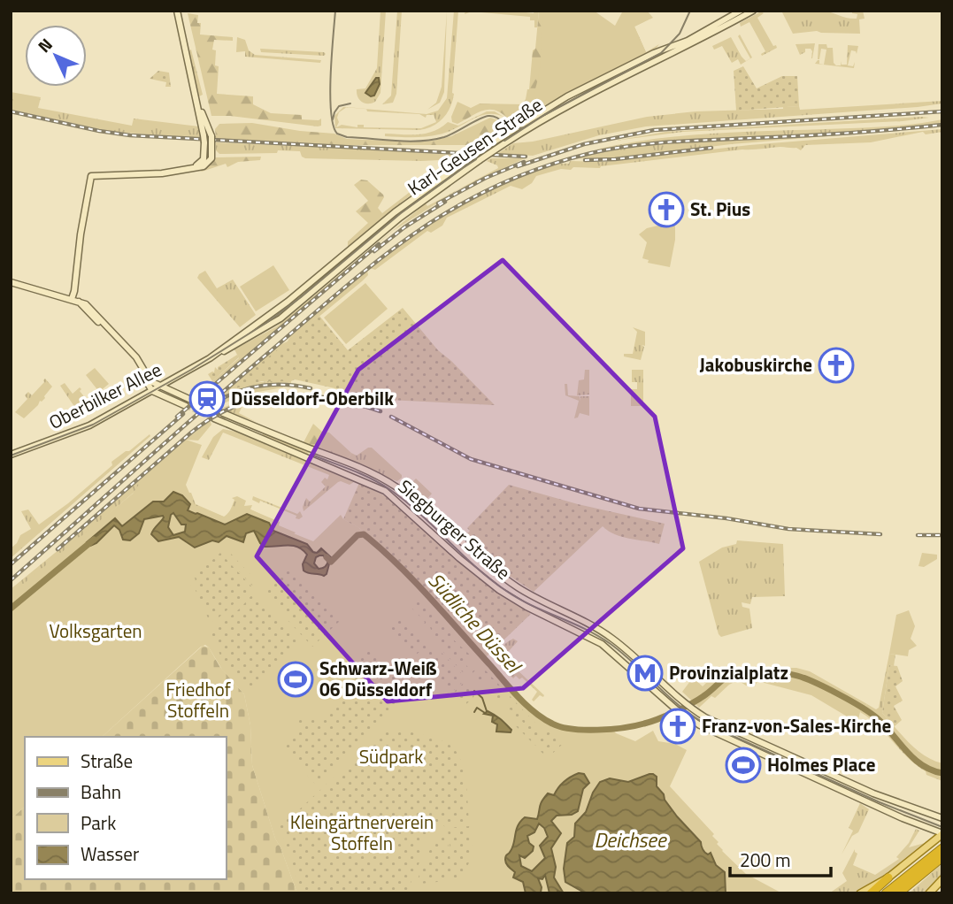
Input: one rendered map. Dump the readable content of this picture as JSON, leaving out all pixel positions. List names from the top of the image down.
{
  "streets": {
    "main road": ["Karl-Geusen-Straße", "Oberbilker Allee", "Siegburger Straße"]
  },
  "crossings": [
    ["Karl-Geusen-Straße", "Oberbilker Allee"]
  ],
  "water": ["Südliche Düssel", "Deichsee"],
  "parks": [
    "Volksgarten",
    "Friedhof Stoffeln",
    "Südpark",
    "Kleingärtnerverein Stoffeln"
  ],
  "places": {
    "church": ["St. Pius", "Jakobuskirche", "Franz-von-Sales-Kirche"],
    "station": ["Düsseldorf-Oberbilk"],
    "metro station": ["Provinzialplatz"],
    "sports": ["Schwarz-Weiß 06 Düsseldorf", "Holmes Place"]
  },
  "legend": [
    "Straße",
    "Bahn",
    "Park",
    "Wasser"
  ],
  "scale_bar": "200 m",
  "north": "top left"
}
